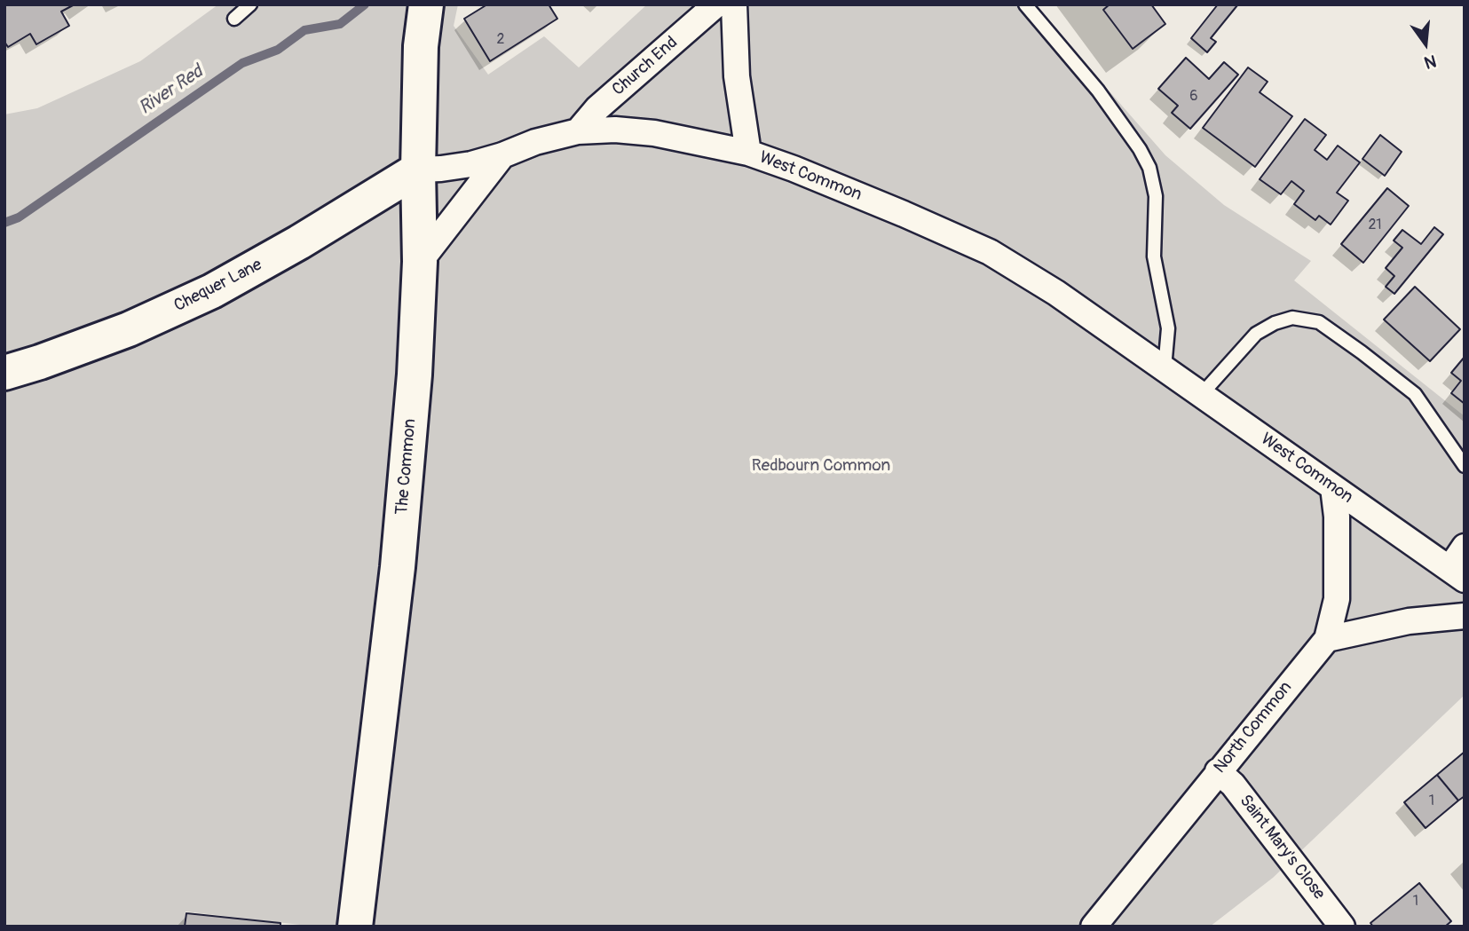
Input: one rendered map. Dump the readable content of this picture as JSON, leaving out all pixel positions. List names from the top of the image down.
{
  "streets": {
    "street": [
      "Church End",
      "West Common",
      "Chequer Lane",
      "The Common",
      "North Common",
      "Saint Mary's Close"
    ]
  },
  "crossings": [
    ["Church End", "West Common"],
    ["West Common", "Chequer Lane"],
    ["West Common", "The Common"],
    ["Chequer Lane", "The Common"],
    ["North Common", "Saint Mary's Close"]
  ],
  "water": ["River Red"],
  "parks": ["Redbourn Common"],
  "house_numbers": [
    "2",
    "6",
    "21",
    "1",
    "1"
  ],
  "north": "bottom"
}
